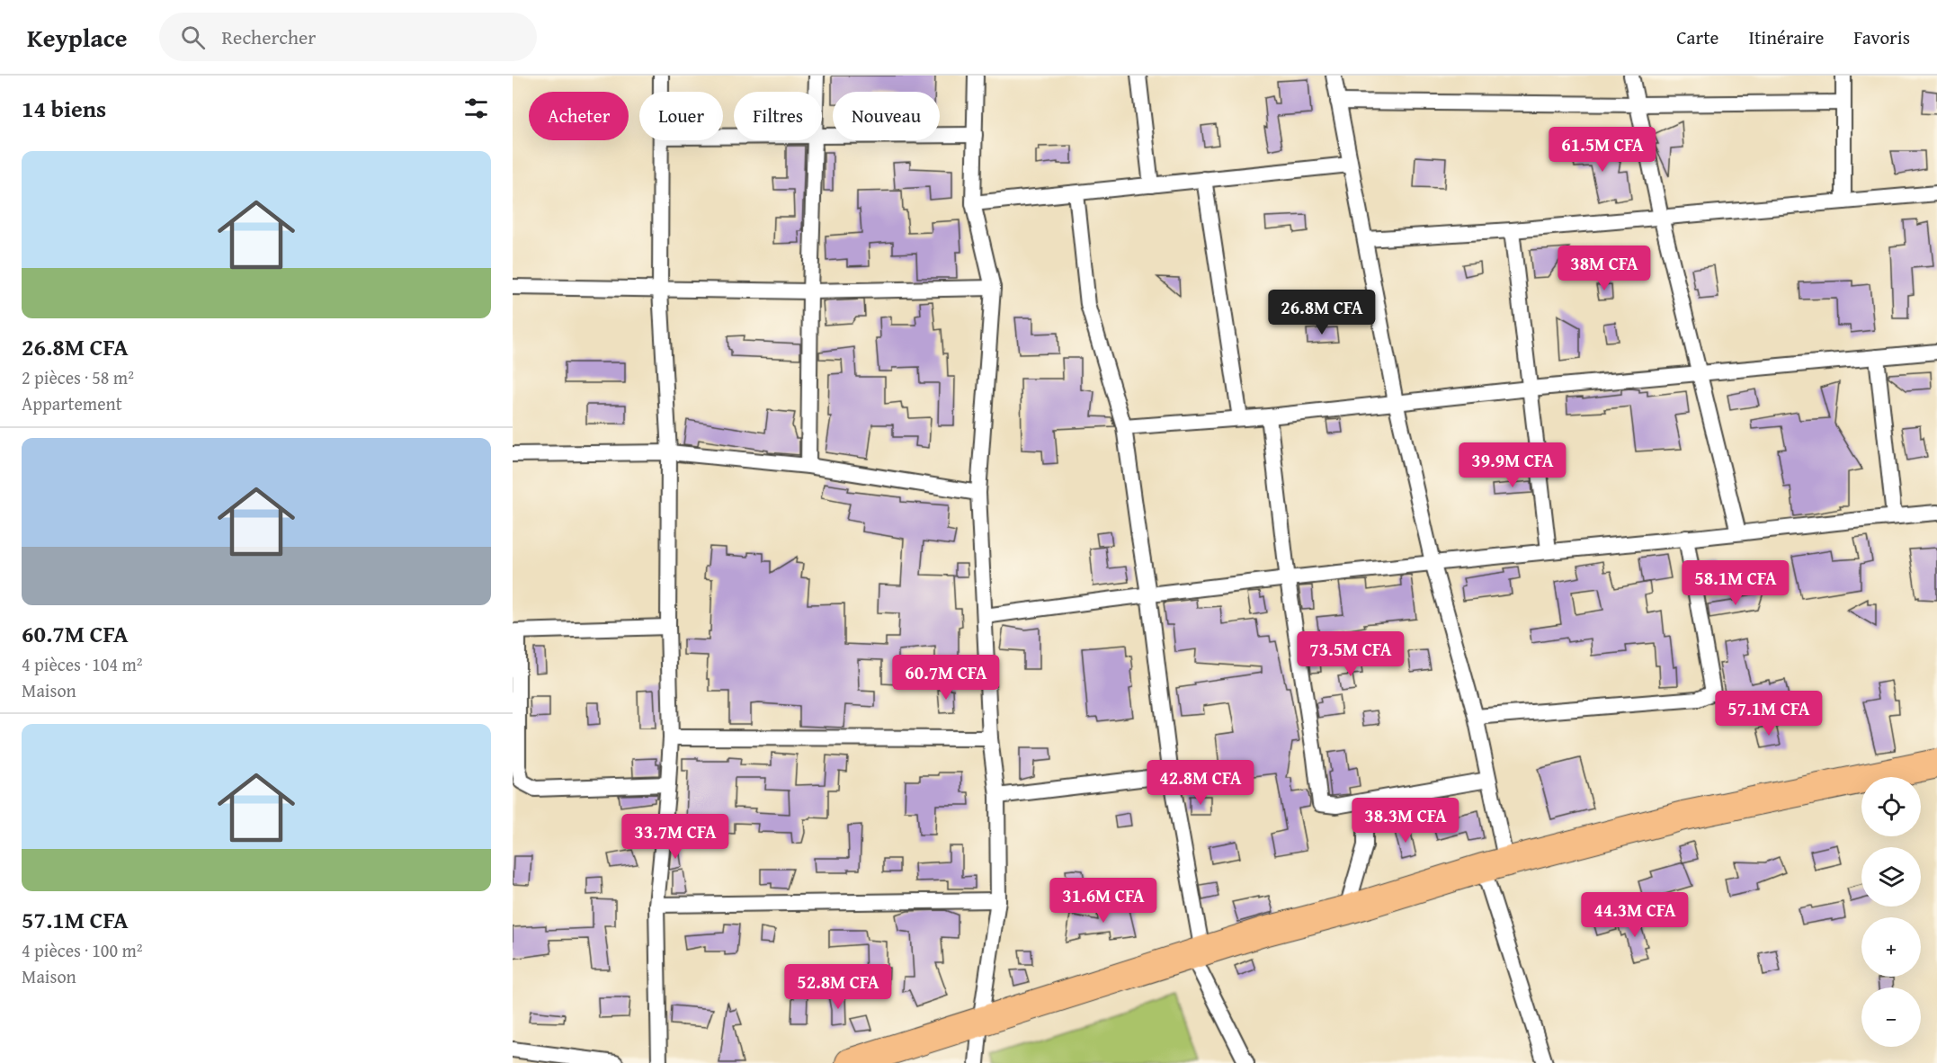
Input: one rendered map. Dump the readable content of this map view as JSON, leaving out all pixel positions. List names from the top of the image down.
{
  "page": {
    "header": "Keyplace",
    "search": "Rechercher",
    "nav": ["Carte", "Itinéraire", "Favoris"],
    "heading": "14 biens",
    "chip": [
      "Acheter",
      "Louer",
      "Filtres",
      "Nouveau"
    ],
    "price": [
      "61.5M CFA",
      "38M CFA",
      "26.8M CFA",
      "39.9M CFA",
      "58.1M CFA",
      "73.5M CFA",
      "60.7M CFA",
      "57.1M CFA",
      "42.8M CFA",
      "38.3M CFA",
      "33.7M CFA",
      "31.6M CFA",
      "44.3M CFA",
      "52.8M CFA"
    ],
    "list": [
      {
        "name": "26.8M CFA",
        "note": "2 pièces · 58 m² · Appartement"
      },
      {
        "name": "60.7M CFA",
        "note": "4 pièces · 104 m² · Maison"
      },
      {
        "name": "57.1M CFA",
        "note": "4 pièces · 100 m² · Maison"
      }
    ],
    "map_buttons": ["+", "−"]
  }
}
